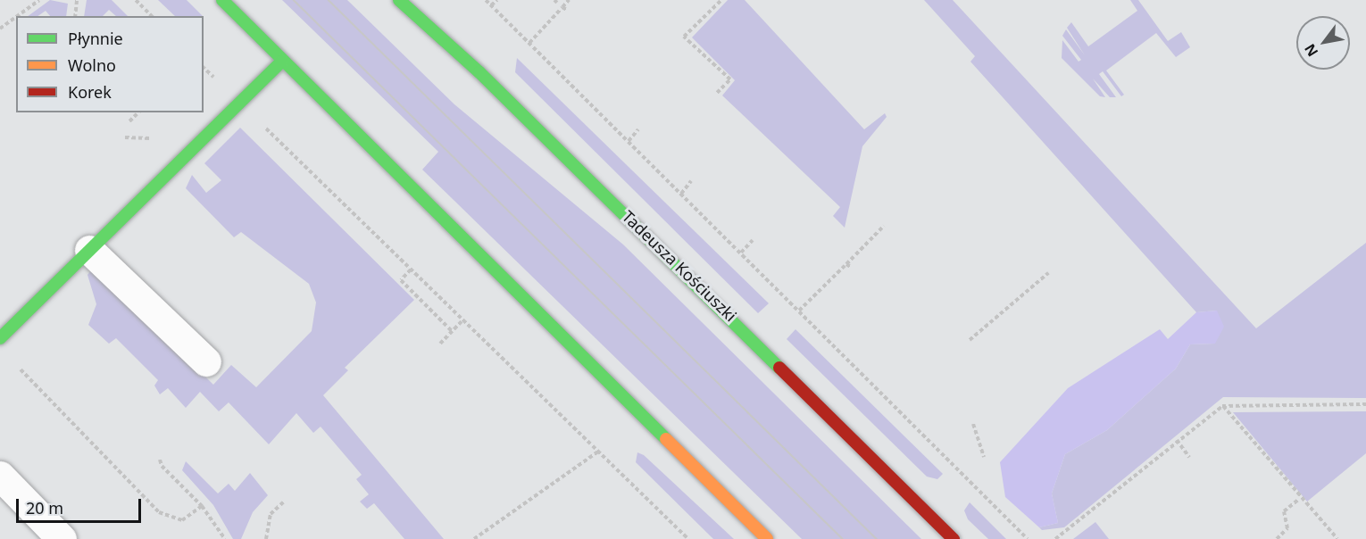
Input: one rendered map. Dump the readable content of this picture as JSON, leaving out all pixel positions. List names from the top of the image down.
{
  "streets": {
    "main road": ["Tadeusza Kościuszki"]
  },
  "legend": ["Płynnie", "Wolno", "Korek"],
  "scale_bar": "20 m",
  "north": "bottom left"
}
